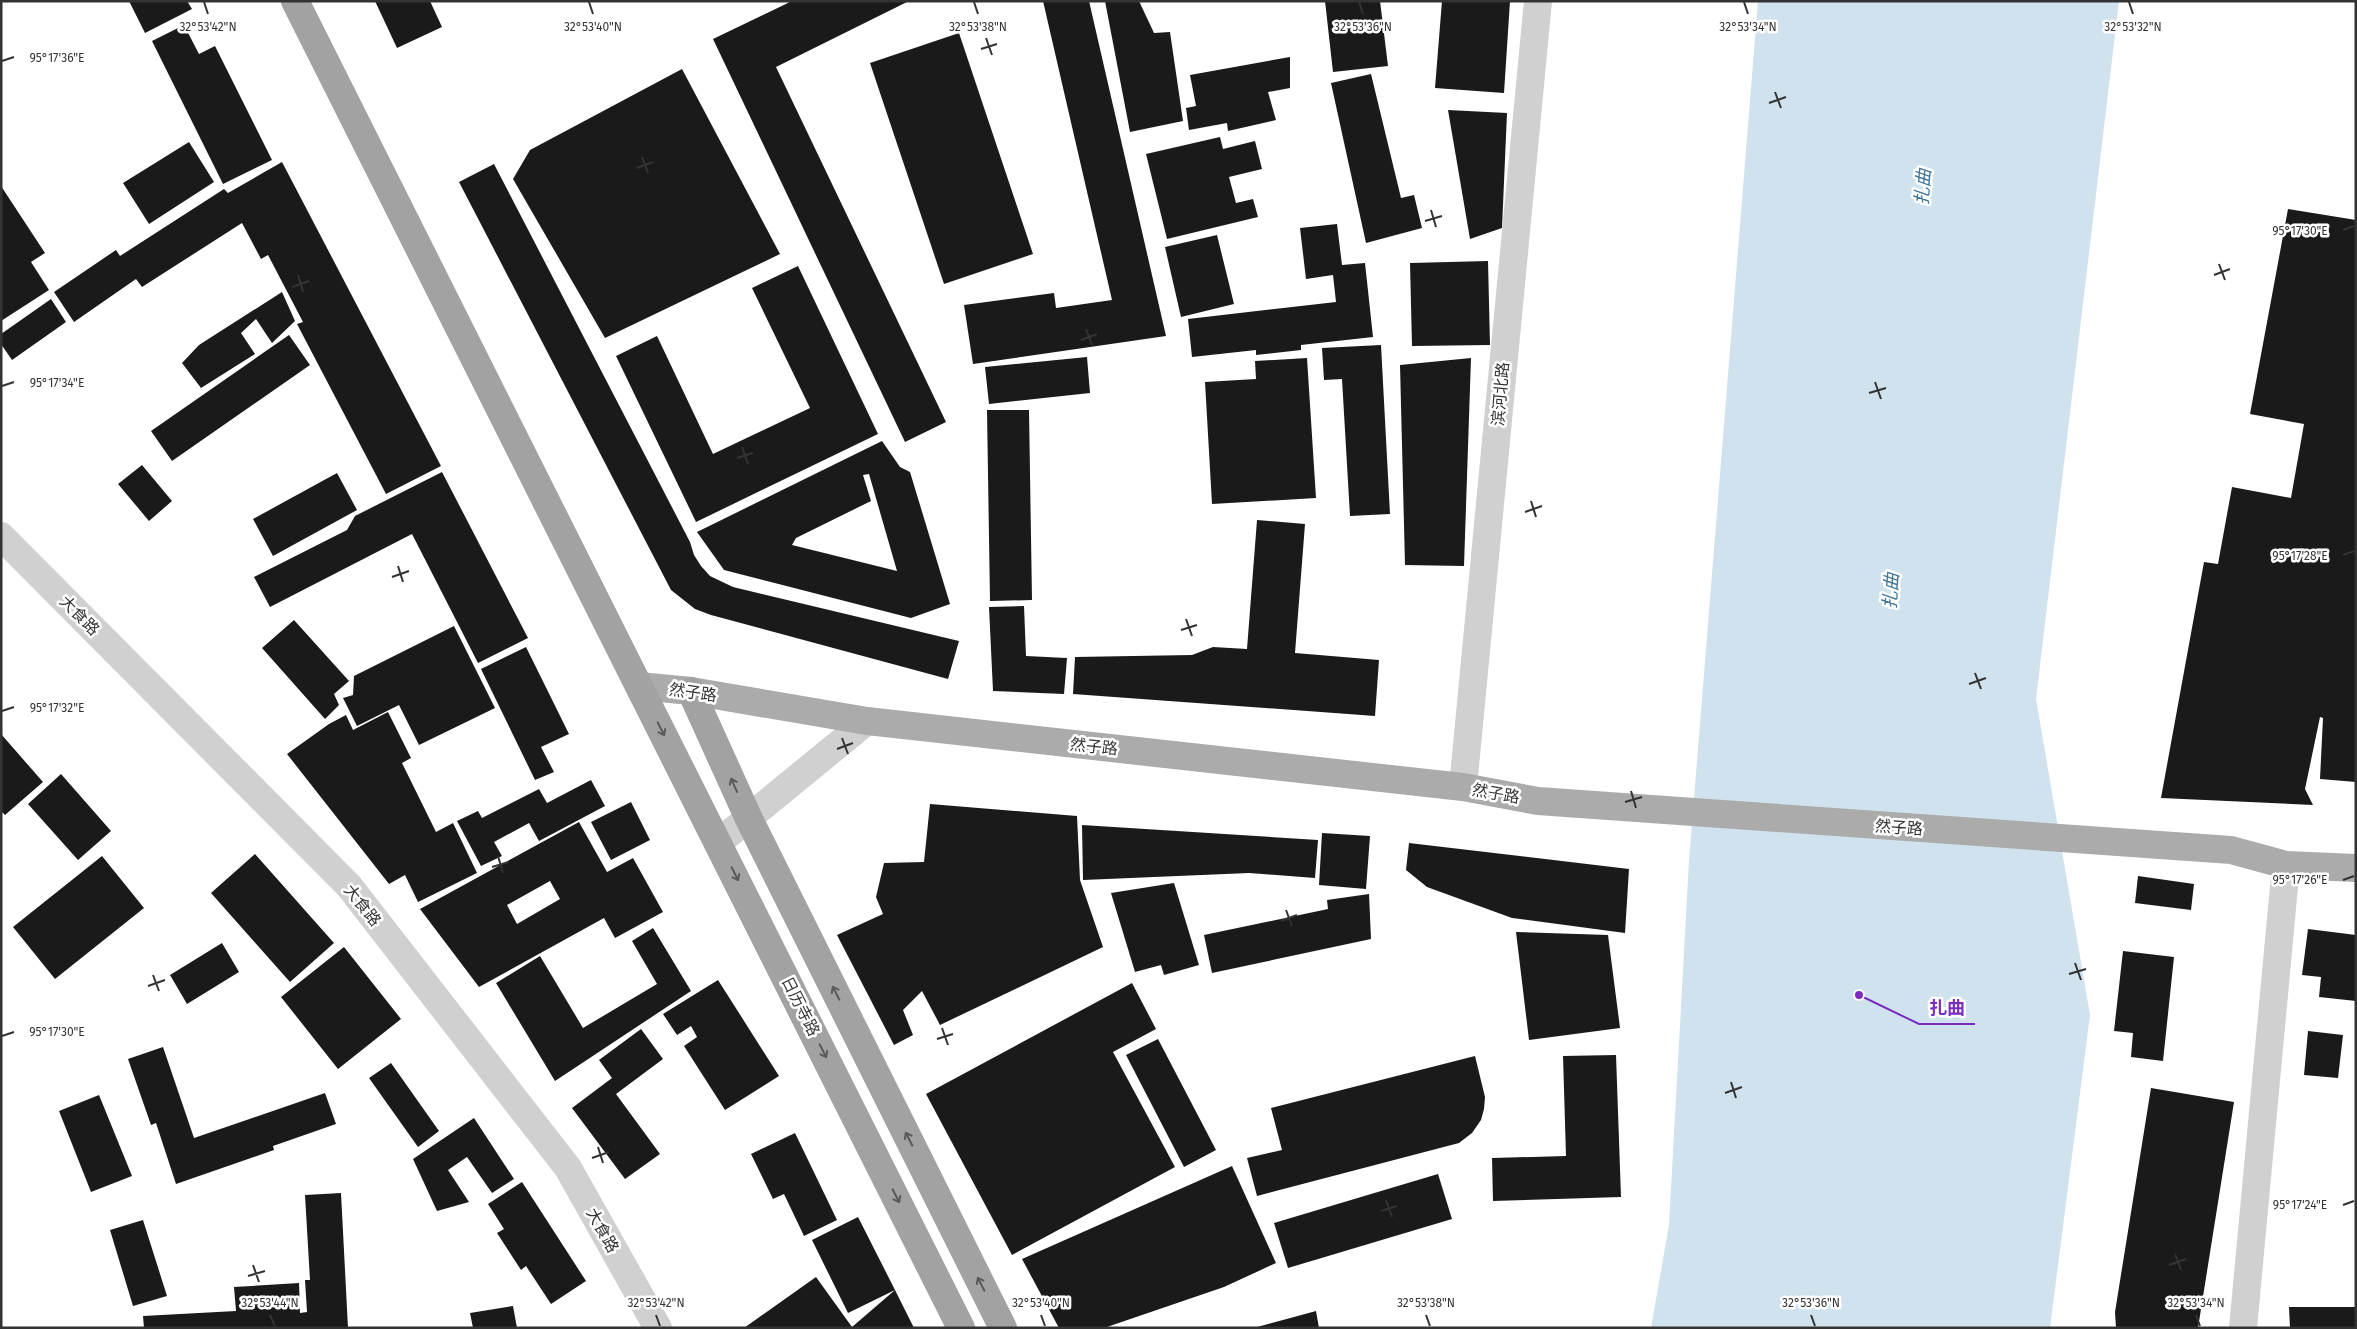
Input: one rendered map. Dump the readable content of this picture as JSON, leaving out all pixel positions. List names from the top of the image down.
{
  "streets": {
    "highway": ["日历寺路"],
    "main road": ["然子路"],
    "street": ["滨河北路", "大食路"]
  },
  "crossings": [
    ["滨河北路", "然子路"],
    ["然子路", "日历寺路"]
  ],
  "water": ["扎曲"],
  "places": ["扎曲"],
  "coordinates": [
    "32°53'42\"N",
    "32°53'40\"N",
    "32°53'38\"N",
    "32°53'36\"N",
    "32°53'34\"N",
    "32°53'32\"N",
    "95°17'36\"E",
    "95°17'30\"E",
    "95°17'34\"E",
    "95°17'28\"E",
    "95°17'32\"E",
    "95°17'26\"E",
    "95°17'24\"E",
    "32°53'44\"N"
  ]
}
